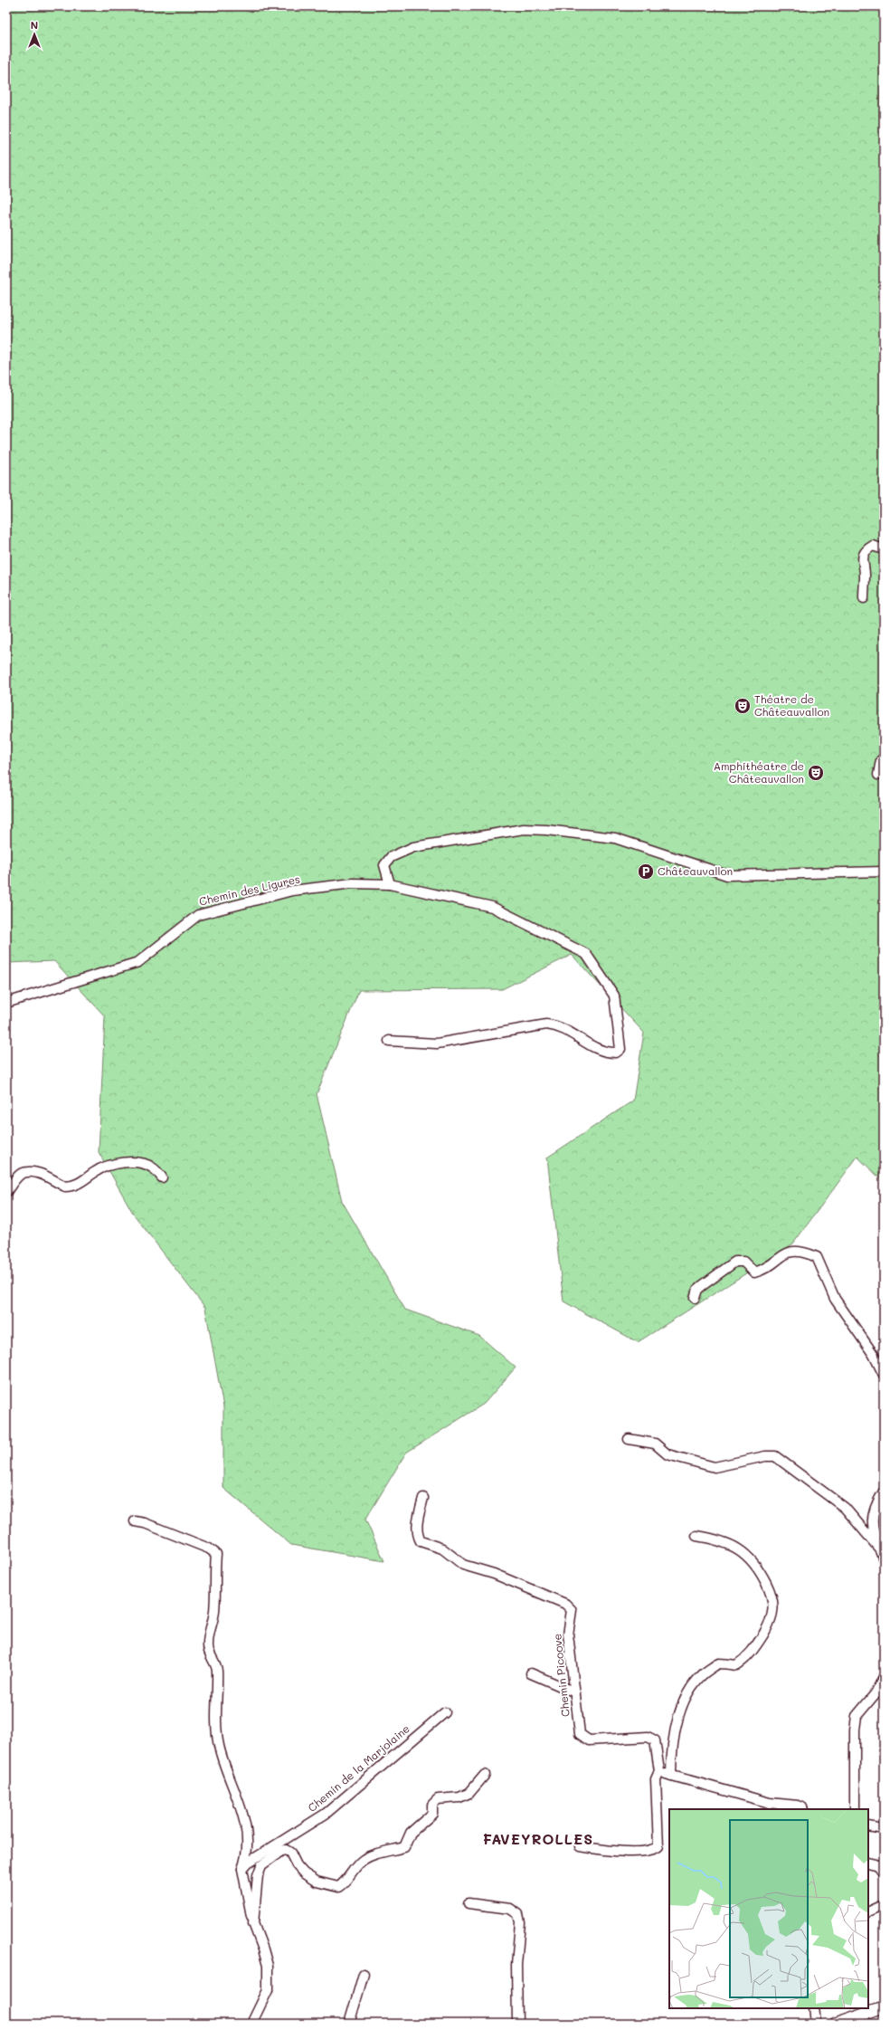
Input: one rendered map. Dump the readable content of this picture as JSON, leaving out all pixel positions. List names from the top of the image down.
{
  "streets": {
    "street": ["Chemin des Ligures", "Chemin Picoove", "Chemin de la Marjolaine"]
  },
  "districts": ["FAVEYROLLES"],
  "places": {
    "theatre": ["Théatre de Châteauvallon", "Amphithéatre de Châteauvallon"],
    "parking": ["Châteauvallon"]
  },
  "north": "top"
}
